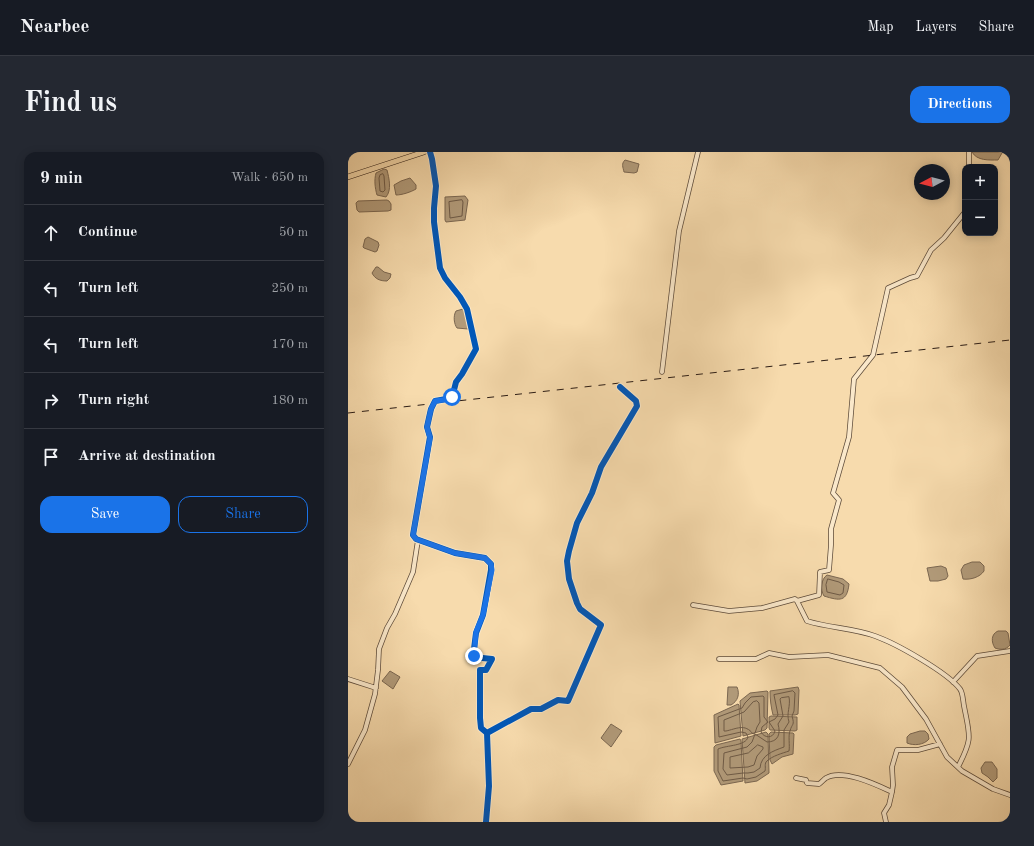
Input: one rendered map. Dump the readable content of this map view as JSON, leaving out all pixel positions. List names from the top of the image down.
{
  "north": "left",
  "page": {
    "header": "Nearbee",
    "nav": ["Map", "Layers", "Share"],
    "buttons": [
      "Directions",
      ["Save", "Share"]
    ],
    "title": "Find us",
    "heading": ["9 min", "Walk · 650 m"],
    "map_buttons": ["+", "−"],
    "list": [
      ["Continue", "50 m"],
      ["Turn left", "250 m"],
      ["Turn left", "170 m"],
      ["Turn right", "180 m"],
      "Arrive at destination"
    ]
  }
}
